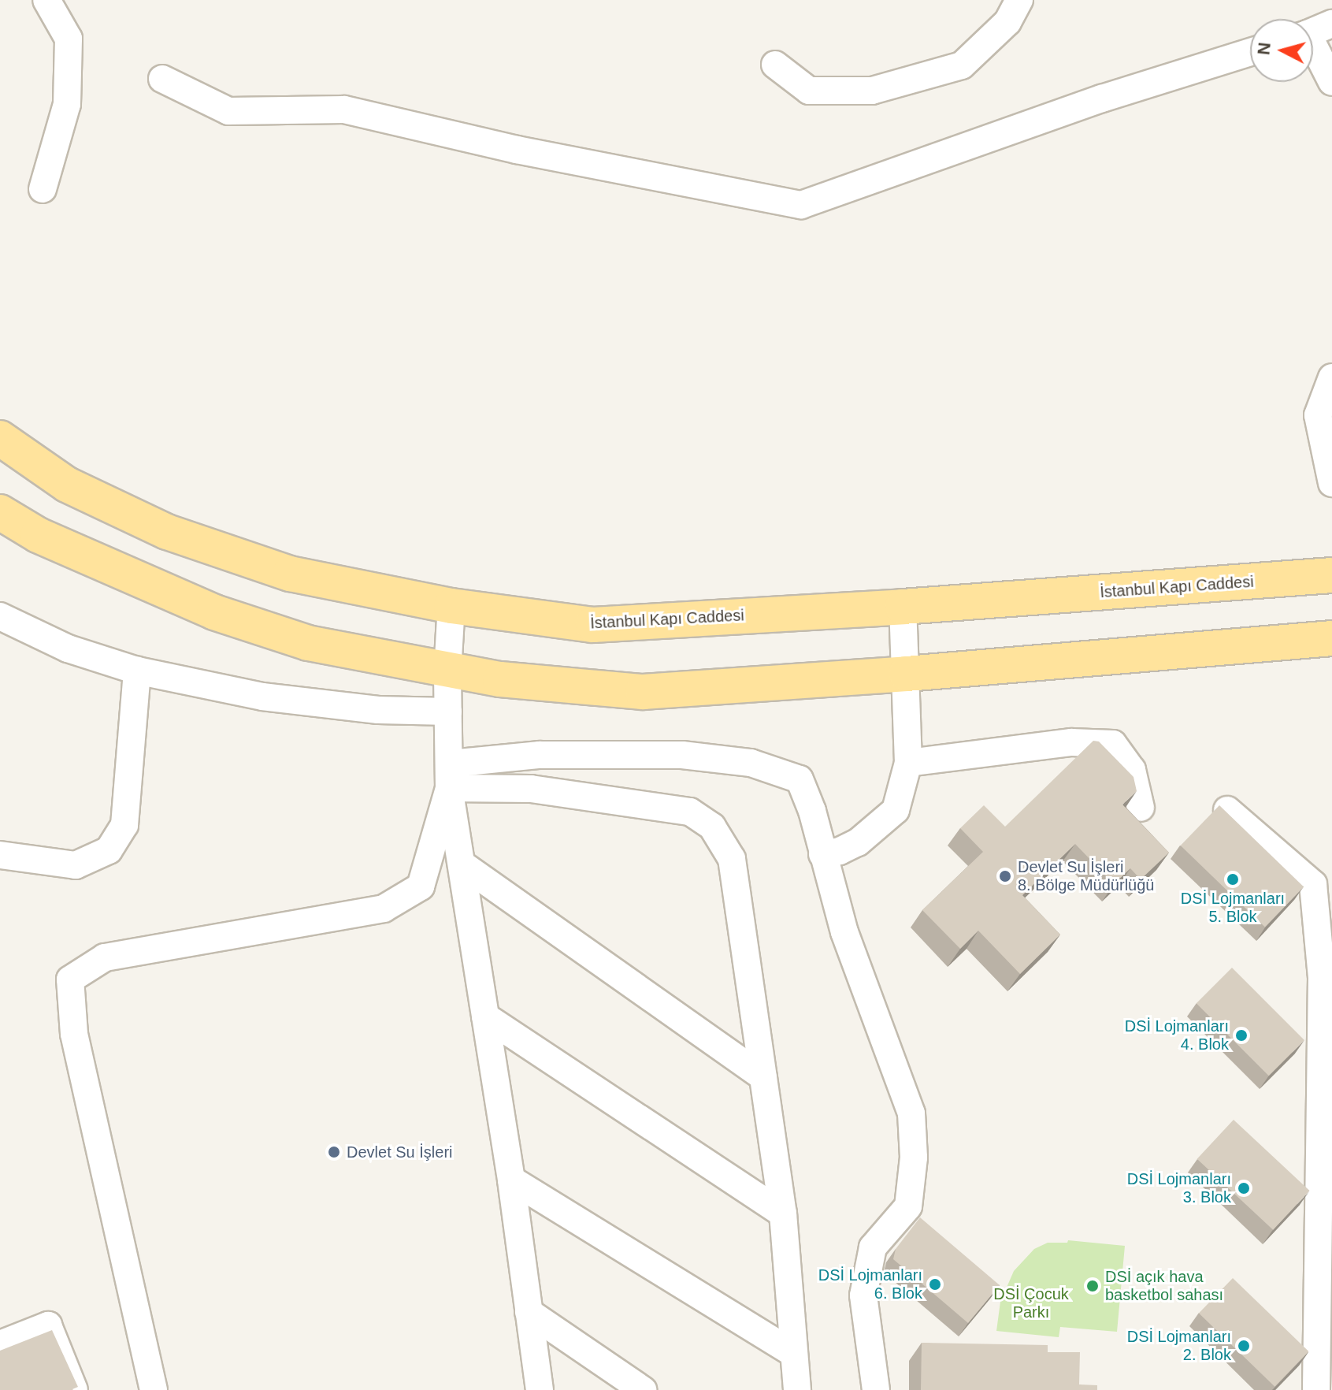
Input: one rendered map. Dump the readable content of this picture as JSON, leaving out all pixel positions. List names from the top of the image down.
{
  "streets": {
    "main road": ["İstanbul Kapı Caddesi"]
  },
  "parks": ["DSİ Çocuk Parkı"],
  "places": [
    "Devlet Su İşleri 8. Bölge Müdürlüğü",
    "DSİ Lojmanları 5. Blok",
    "DSİ Lojmanları 4. Blok",
    "Devlet Su İşleri",
    "DSİ Lojmanları 3. Blok",
    "DSİ Lojmanları 6. Blok",
    "DSİ açık hava basketbol sahası",
    "DSİ Lojmanları 2. Blok"
  ],
  "north": "left"
}
